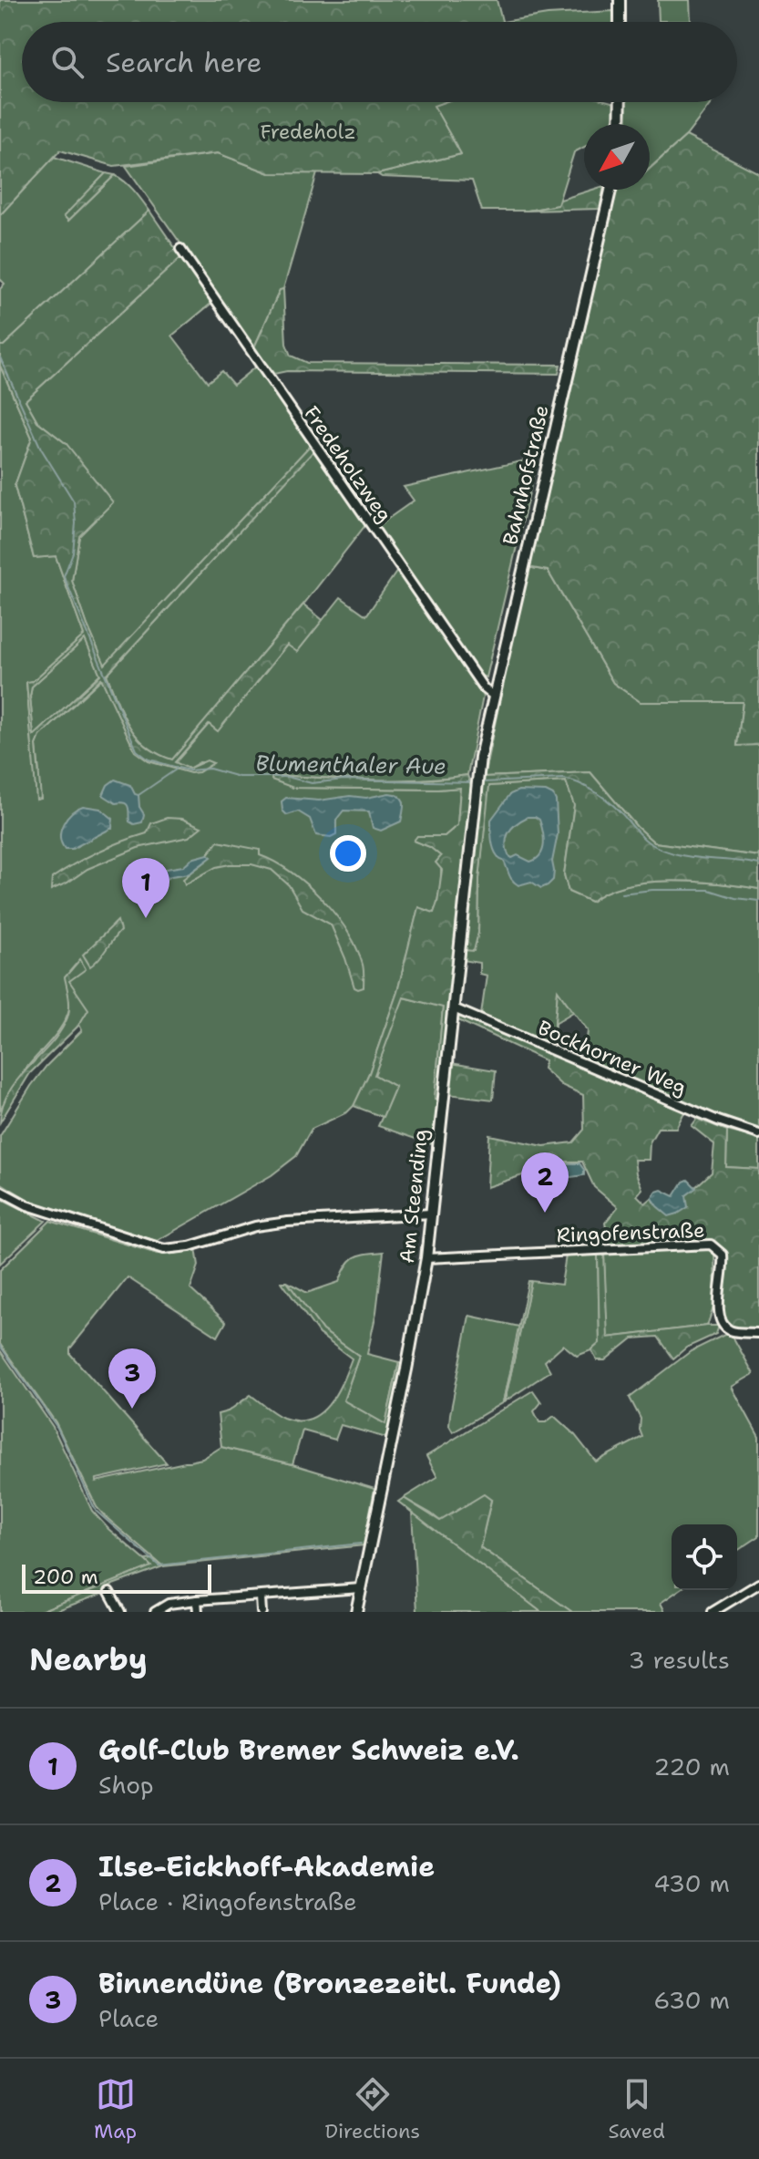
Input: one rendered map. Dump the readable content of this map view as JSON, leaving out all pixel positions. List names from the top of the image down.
{
  "streets": {
    "street": [
      "Fredeholzweg",
      "Bahnhofstraße",
      "Bockhorner Weg",
      "Am Steending",
      "Ringofenstraße"
    ]
  },
  "crossings": [
    ["Fredeholzweg", "Bahnhofstraße"],
    ["Bahnhofstraße", "Am Steending"],
    ["Bockhorner Weg", "Am Steending"],
    ["Am Steending", "Ringofenstraße"]
  ],
  "water": ["Blumenthaler Aue"],
  "parks": ["Fredeholz"],
  "scale_bar": "200 m",
  "north": "bottom left",
  "page": {
    "search": "Search here",
    "pins": ["1", "2", "3"],
    "scale": "200 m",
    "heading": ["Nearby", "3 results"],
    "list": [
      {
        "mark": "1",
        "name": "Golf-Club Bremer Schweiz e.V.",
        "note": "Shop",
        "value": "220 m"
      },
      {
        "mark": "2",
        "name": "Ilse-Eickhoff-Akademie",
        "note": "Place · Ringofenstraße",
        "value": "430 m"
      },
      {
        "mark": "3",
        "name": "Binnendüne (Bronzezeitl. Funde)",
        "note": "Place",
        "value": "630 m"
      }
    ],
    "nav": ["Map", "Directions", "Saved"]
  }
}
